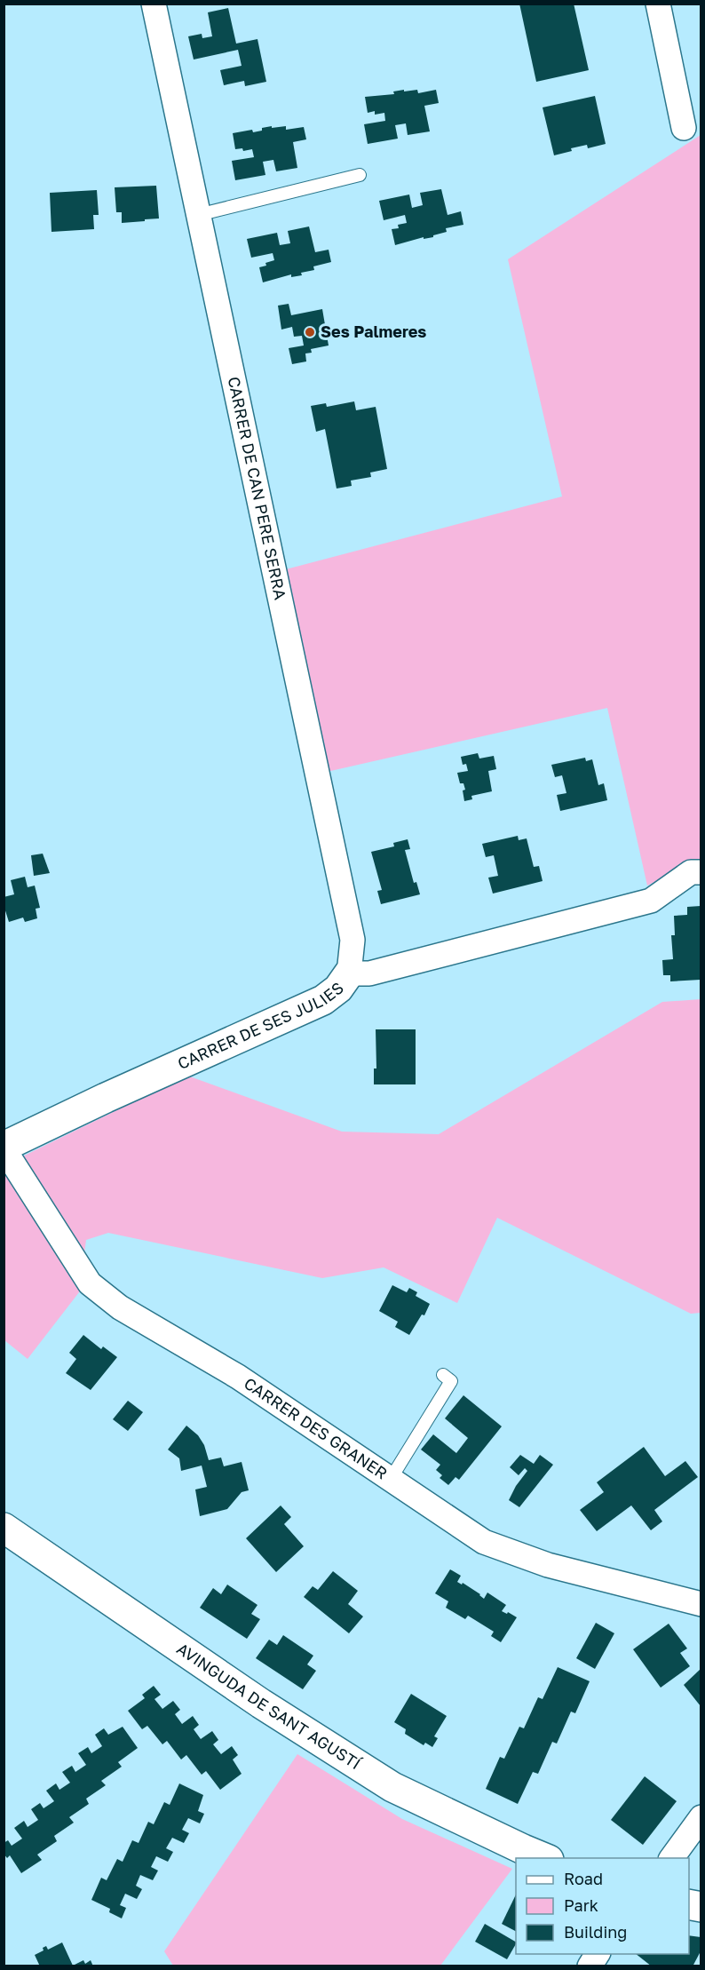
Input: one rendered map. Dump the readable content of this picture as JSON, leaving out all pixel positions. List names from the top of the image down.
{
  "streets": {
    "street": [
      "CARRER DE CAN PERE SERRA",
      "CARRER DE SES JULIES",
      "CARRER DES GRANER",
      "AVINGUDA DE SANT AGUSTÍ"
    ]
  },
  "crossings": [
    ["CARRER DE CAN PERE SERRA", "CARRER DE SES JULIES"],
    ["CARRER DE SES JULIES", "CARRER DES GRANER"]
  ],
  "places": ["Ses Palmeres"],
  "legend": ["Road", "Park", "Building"]
}
